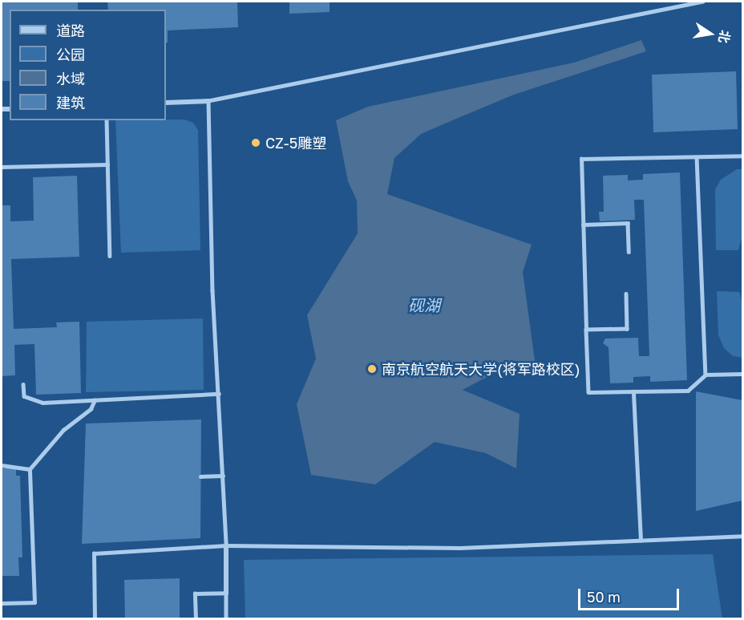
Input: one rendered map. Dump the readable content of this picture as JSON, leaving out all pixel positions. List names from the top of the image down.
{
  "water": ["砚湖"],
  "places": ["CZ-5雕塑", "南京航空航天大学(将军路校区)"],
  "legend": [
    "道路",
    "公园",
    "水域",
    "建筑"
  ],
  "scale_bar": "50 m",
  "north": "right"
}
